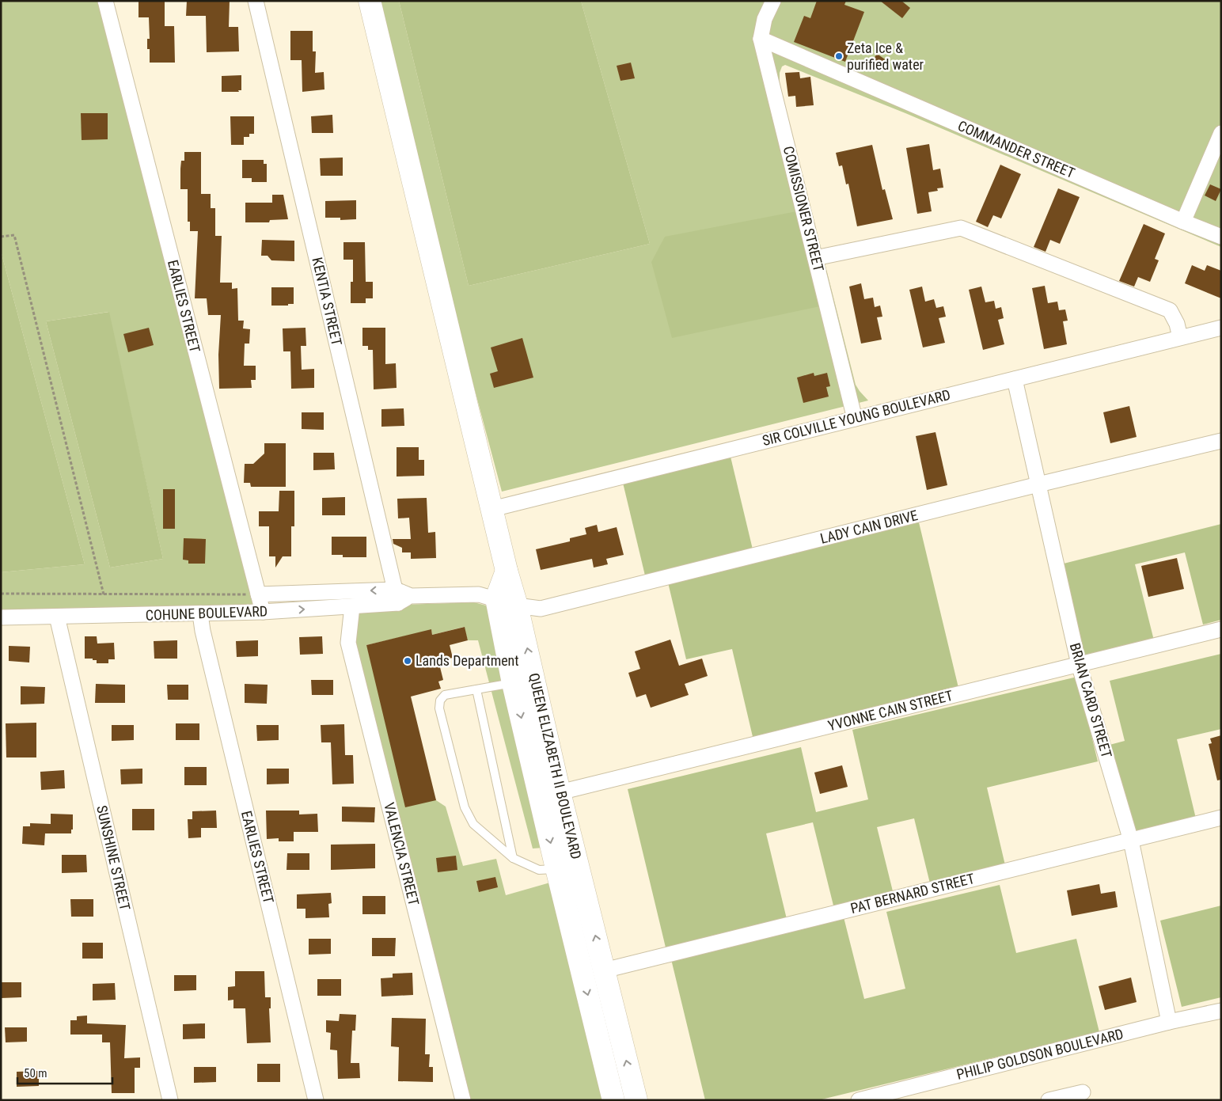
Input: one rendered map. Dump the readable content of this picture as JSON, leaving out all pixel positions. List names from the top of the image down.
{
  "streets": {
    "street": [
      "COMMANDER STREET",
      "COMISSIONER STREET",
      "KENTIA STREET",
      "EARLIES STREET",
      "SIR COLVILLE YOUNG BOULEVARD",
      "LADY CAIN DRIVE",
      "COHUNE BOULEVARD",
      "BRIAN CARD STREET",
      "YVONNE CAIN STREET",
      "QUEEN ELIZABETH II BOULEVARD",
      "VALENCIA STREET",
      "SUNSHINE STREET",
      "PAT BERNARD STREET",
      "PHILIP GOLDSON BOULEVARD"
    ]
  },
  "crossings": [
    ["COMMANDER STREET", "COMISSIONER STREET"],
    ["COMISSIONER STREET", "SIR COLVILLE YOUNG BOULEVARD"],
    ["KENTIA STREET", "COHUNE BOULEVARD"],
    ["EARLIES STREET", "COHUNE BOULEVARD"],
    ["SIR COLVILLE YOUNG BOULEVARD", "BRIAN CARD STREET"],
    ["SIR COLVILLE YOUNG BOULEVARD", "QUEEN ELIZABETH II BOULEVARD"],
    ["LADY CAIN DRIVE", "COHUNE BOULEVARD"],
    ["LADY CAIN DRIVE", "BRIAN CARD STREET"],
    ["LADY CAIN DRIVE", "QUEEN ELIZABETH II BOULEVARD"],
    ["COHUNE BOULEVARD", "QUEEN ELIZABETH II BOULEVARD"],
    ["COHUNE BOULEVARD", "VALENCIA STREET"],
    ["COHUNE BOULEVARD", "SUNSHINE STREET"],
    ["BRIAN CARD STREET", "YVONNE CAIN STREET"],
    ["BRIAN CARD STREET", "PAT BERNARD STREET"],
    ["BRIAN CARD STREET", "PHILIP GOLDSON BOULEVARD"],
    ["YVONNE CAIN STREET", "QUEEN ELIZABETH II BOULEVARD"],
    ["QUEEN ELIZABETH II BOULEVARD", "PAT BERNARD STREET"]
  ],
  "places": ["Zeta Ice & purified water", "Lands Department"],
  "scale_bar": "50 m"
}
